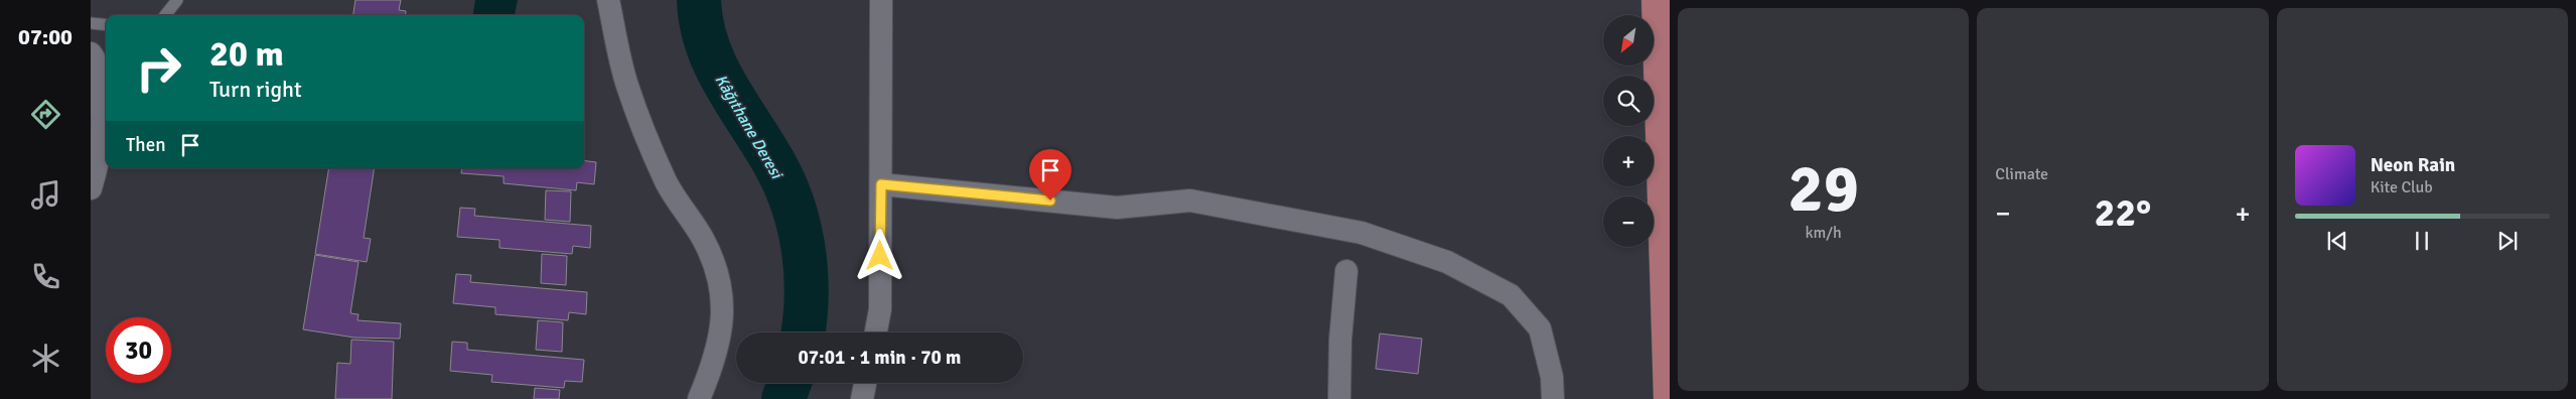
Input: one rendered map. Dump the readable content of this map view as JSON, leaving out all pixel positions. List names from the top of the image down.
{
  "water": ["Kâğıthane Deresi"],
  "north": "bottom left",
  "page": {
    "tabs": "07:00",
    "tile": [
      ["29", "km/h"],
      "Climate"
    ],
    "map_buttons": ["+", "−"],
    "turn": ["20 m", "Turn right"],
    "then": "Then",
    "song": ["Neon Rain", "Kite Club"],
    "heat": ["−", "22°", "+"],
    "limit": "30",
    "trip": "07:01 · 1 min · 70 m"
  }
}
